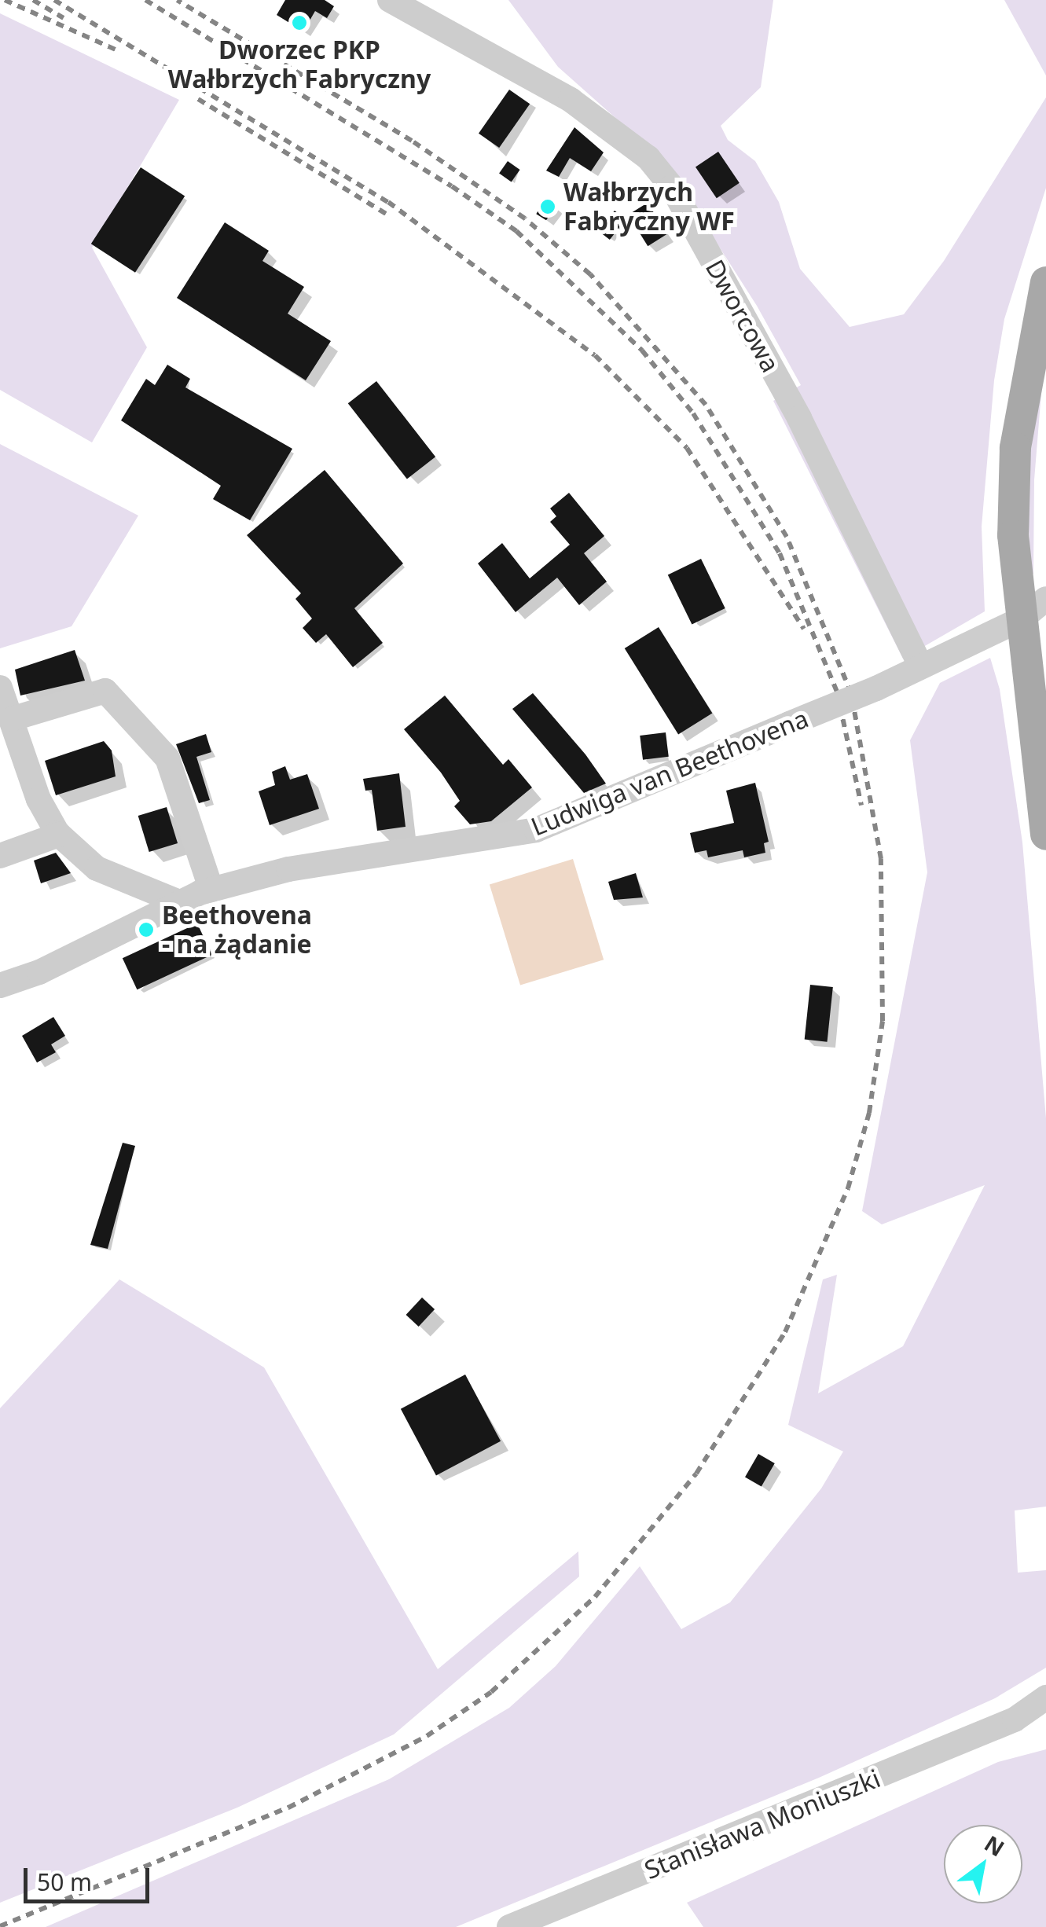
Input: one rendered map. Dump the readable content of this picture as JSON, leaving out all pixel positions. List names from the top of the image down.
{
  "streets": {
    "street": ["Dworcowa", "Ludwiga van Beethovena", "Stanisława Moniuszki"]
  },
  "crossings": [
    ["Dworcowa", "Ludwiga van Beethovena"]
  ],
  "places": ["Dworzec PKP Wałbrzych Fabryczny", "Wałbrzych Fabryczny WF", "Beethovena - na żądanie"],
  "scale_bar": "50 m",
  "north": "top right"
}
